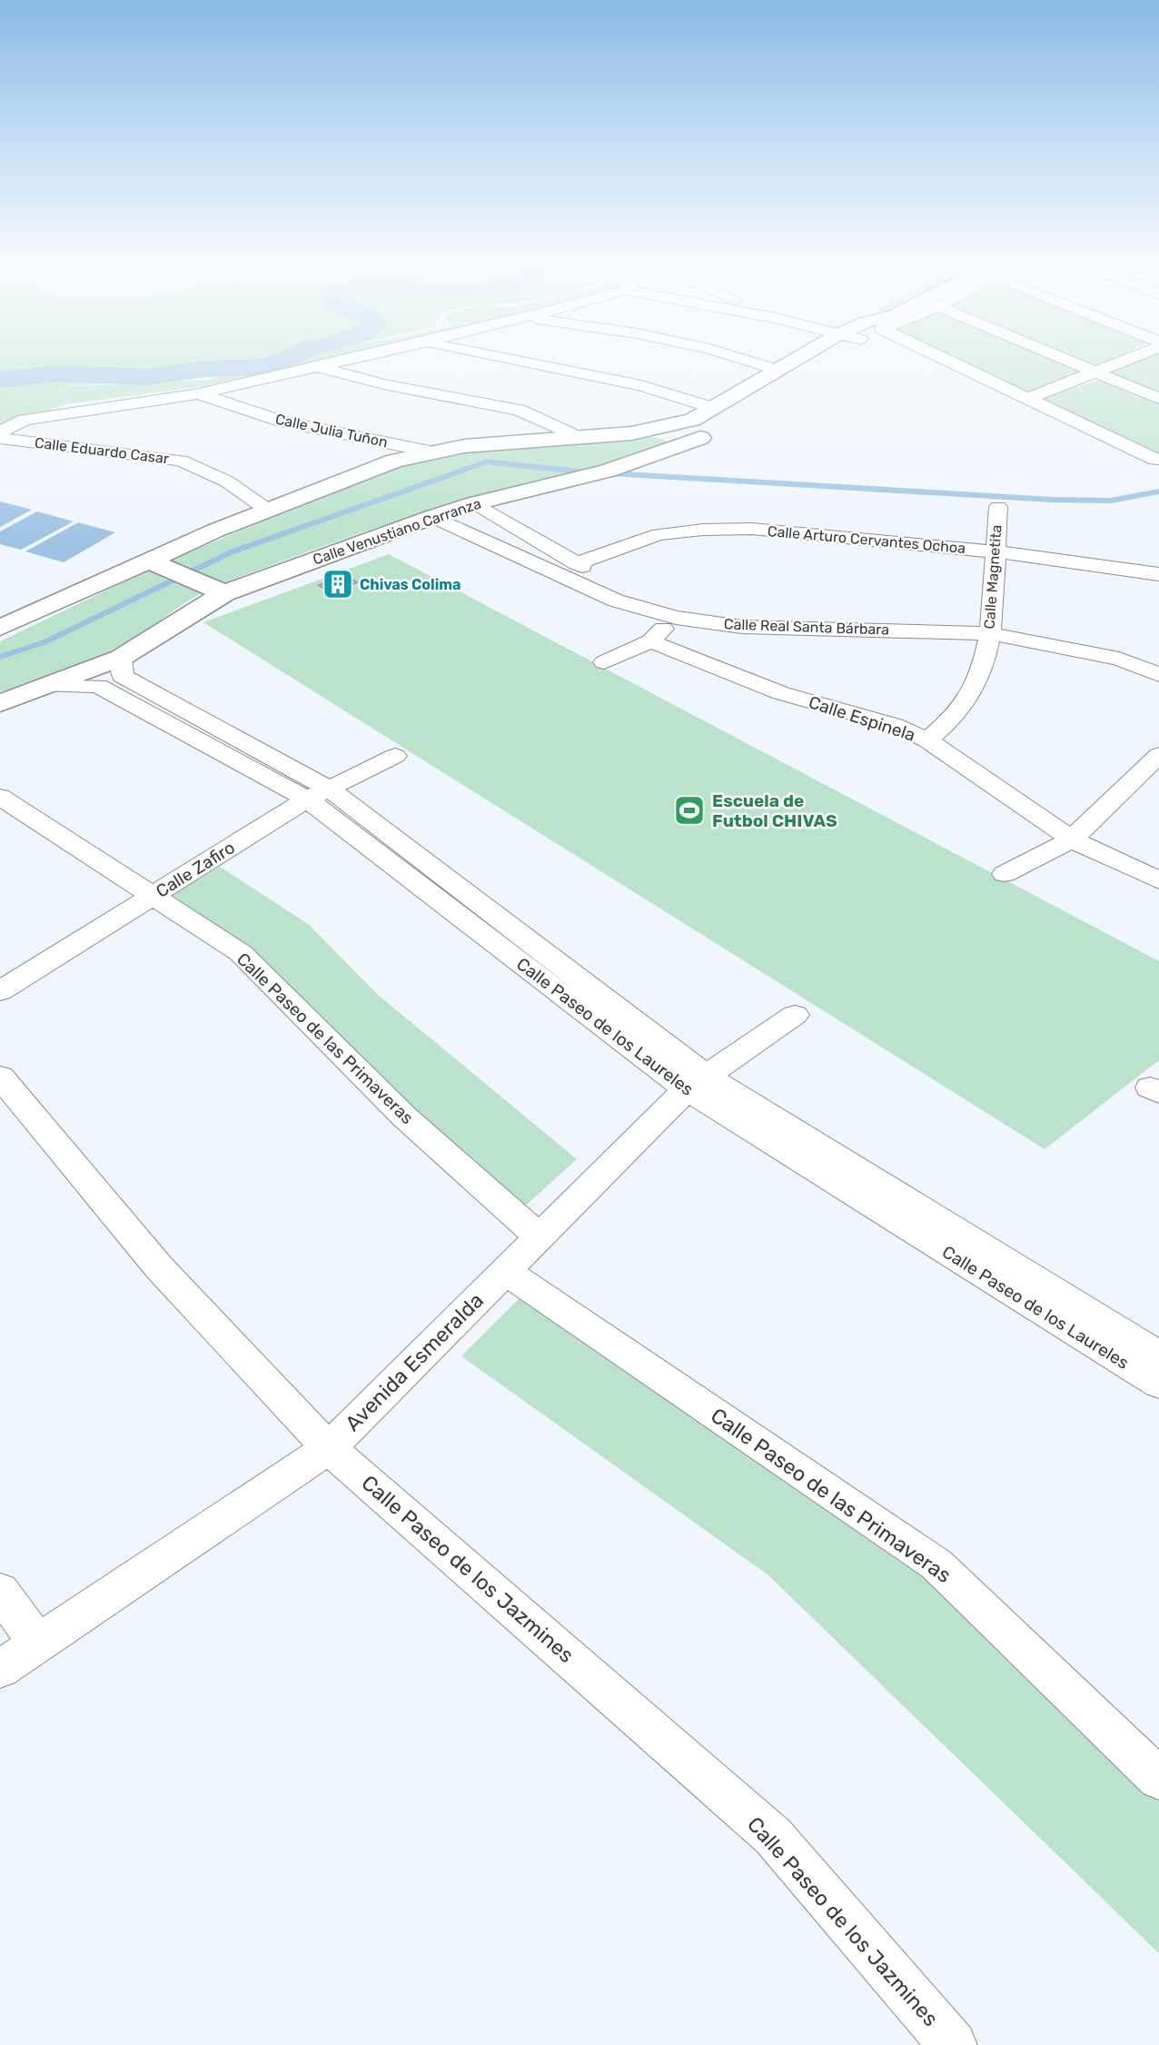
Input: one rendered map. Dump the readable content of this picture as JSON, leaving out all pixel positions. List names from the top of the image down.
{
  "streets": {
    "street": [
      "Calle Julia Tuñon",
      "Calle Eduardo Casar",
      "Calle Venustiano Carranza",
      "Calle Arturo Cervantes Ochoa",
      "Calle Magnetita",
      "Calle Real Santa Bárbara",
      "Calle Espinela",
      "Calle Zafiro",
      "Calle Paseo de los Laureles",
      "Calle Paseo de las Primaveras",
      "Avenida Esmeralda",
      "Calle Paseo de los Jazmines"
    ]
  },
  "crossings": [
    ["Calle Julia Tuñon", "Calle Venustiano Carranza"],
    ["Calle Eduardo Casar", "Calle Venustiano Carranza"],
    ["Calle Venustiano Carranza", "Calle Real Santa Bárbara"],
    ["Calle Venustiano Carranza", "Calle Paseo de los Laureles"],
    ["Calle Arturo Cervantes Ochoa", "Calle Magnetita"],
    ["Calle Arturo Cervantes Ochoa", "Calle Real Santa Bárbara"],
    ["Calle Magnetita", "Calle Real Santa Bárbara"],
    ["Calle Magnetita", "Calle Espinela"],
    ["Calle Zafiro", "Calle Paseo de los Laureles"],
    ["Calle Zafiro", "Calle Paseo de las Primaveras"],
    ["Calle Paseo de los Laureles", "Avenida Esmeralda"],
    ["Calle Paseo de las Primaveras", "Avenida Esmeralda"],
    ["Avenida Esmeralda", "Calle Paseo de los Jazmines"]
  ],
  "places": {
    "building": ["Chivas Colima"],
    "sports": ["Escuela de Futbol CHIVAS"]
  }
}
